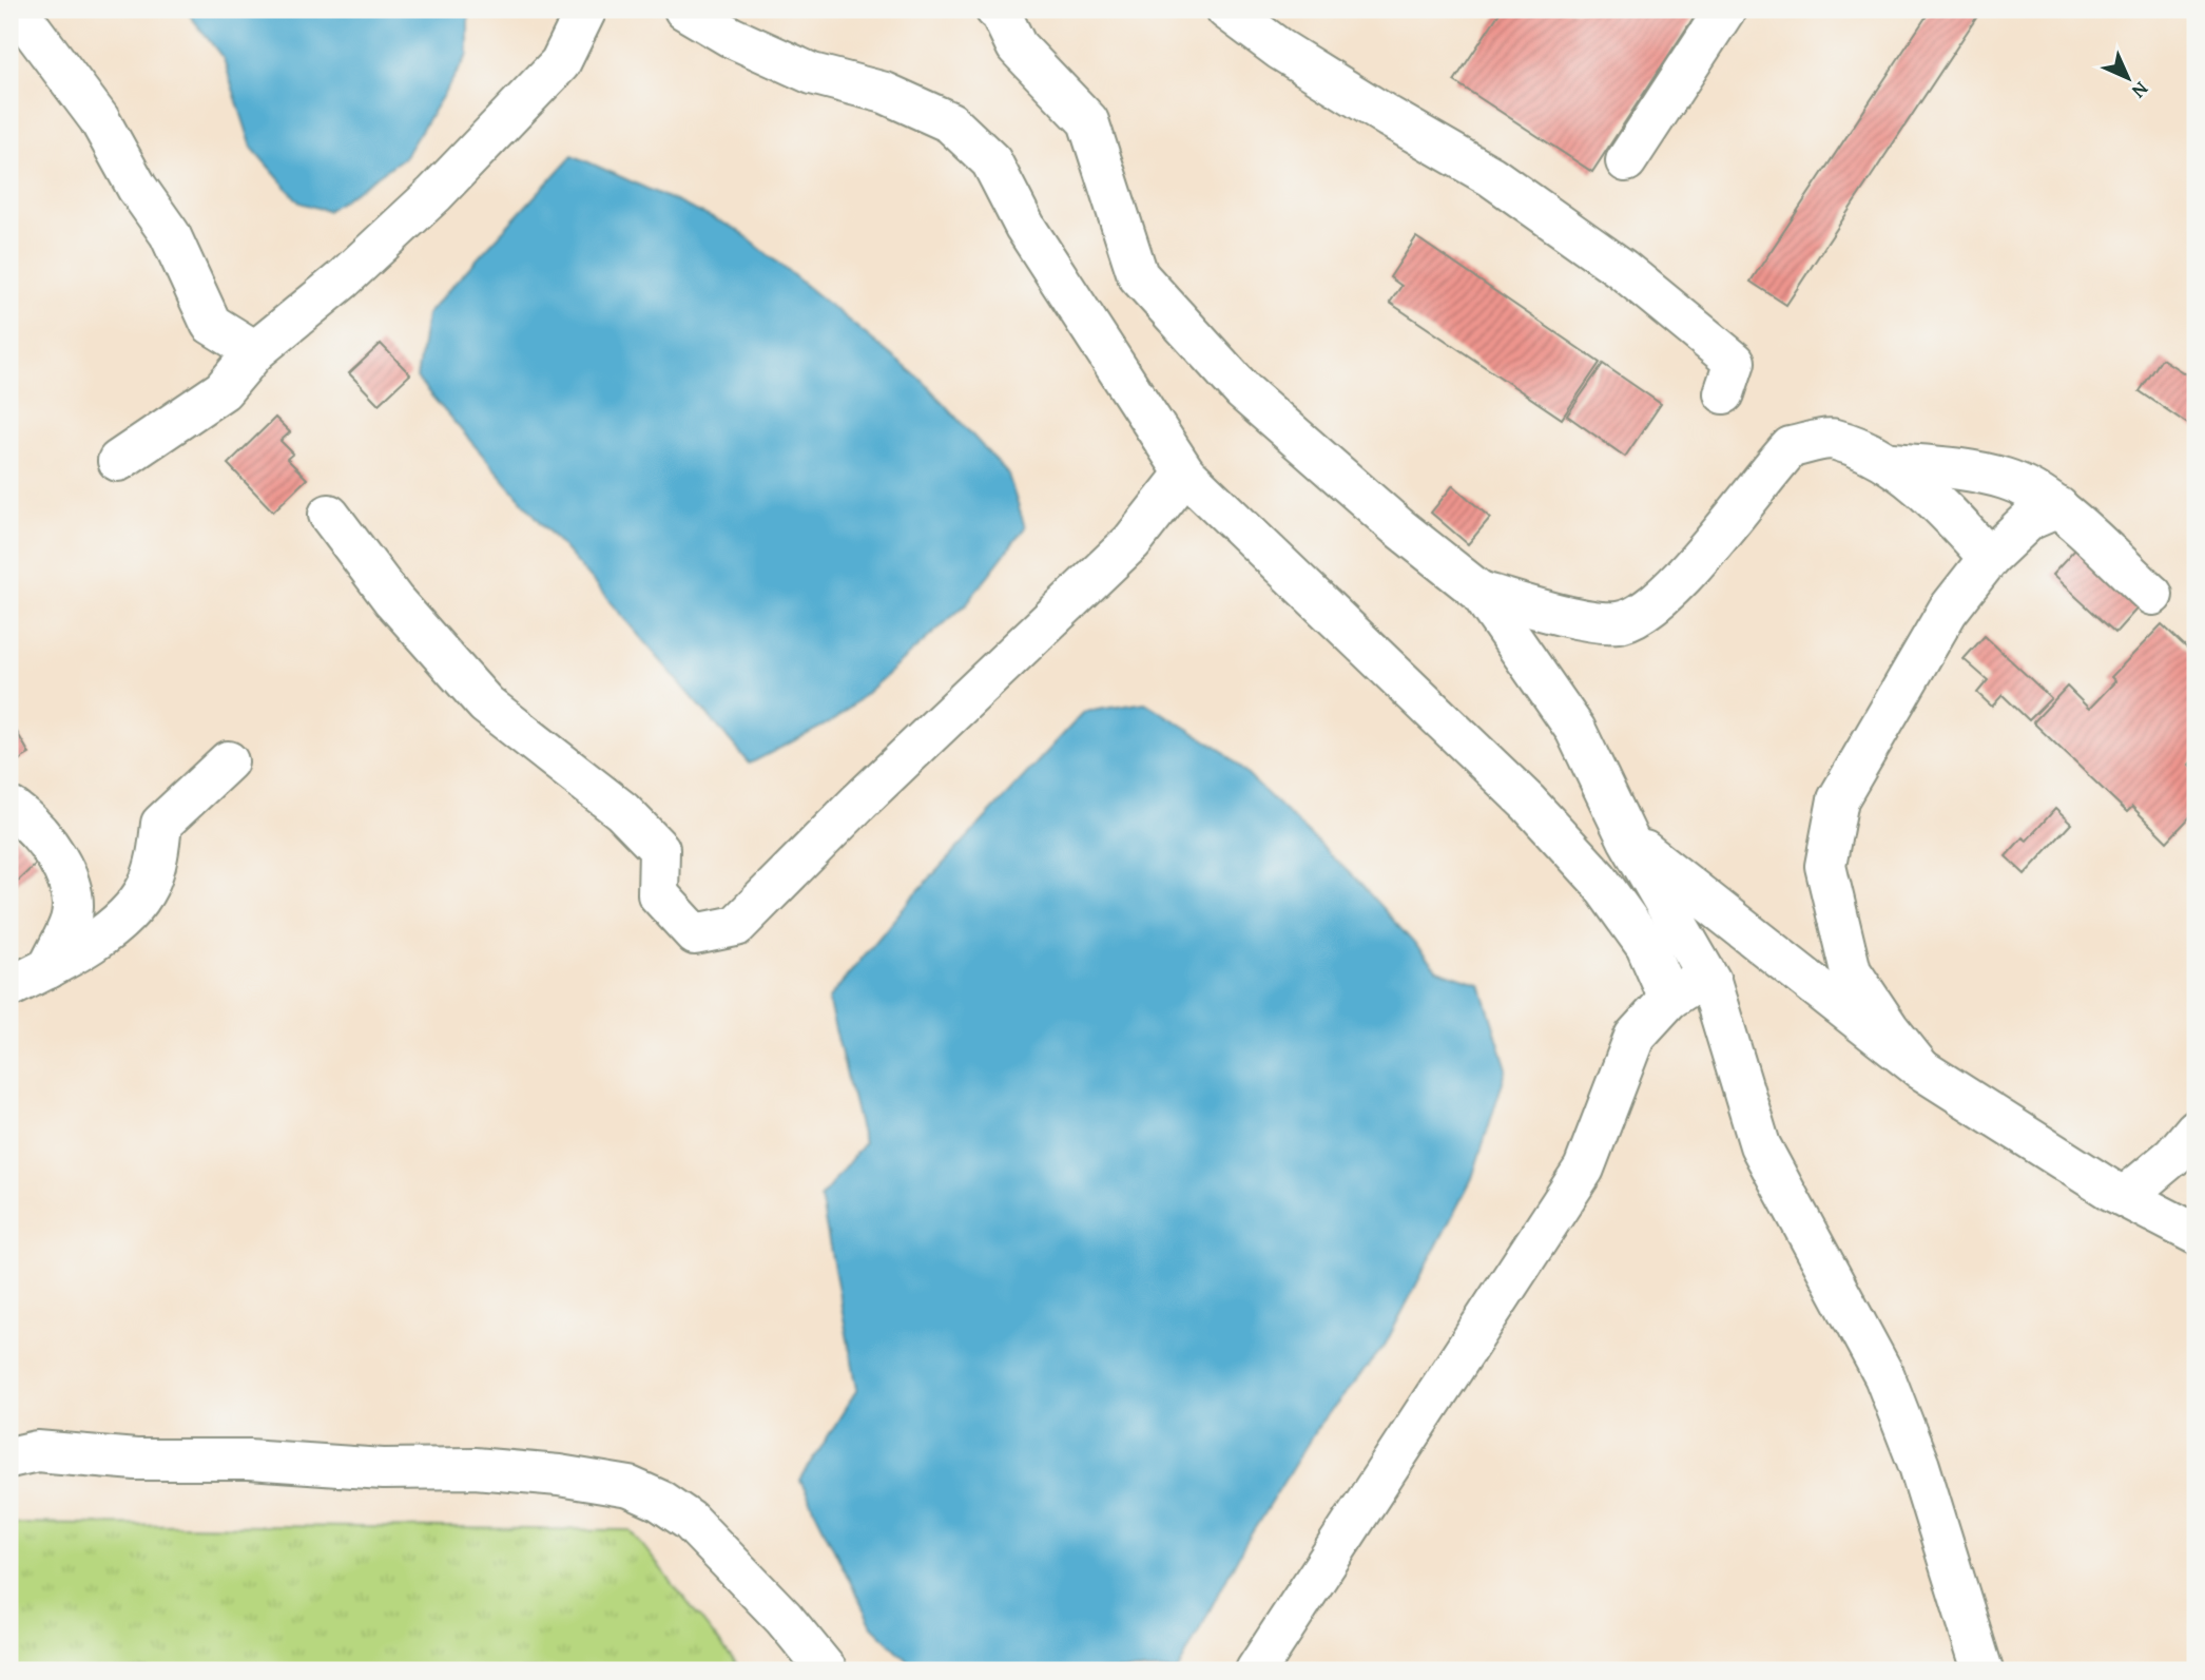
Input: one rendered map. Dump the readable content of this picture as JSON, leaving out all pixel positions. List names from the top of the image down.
{
  "north": "bottom right"
}
